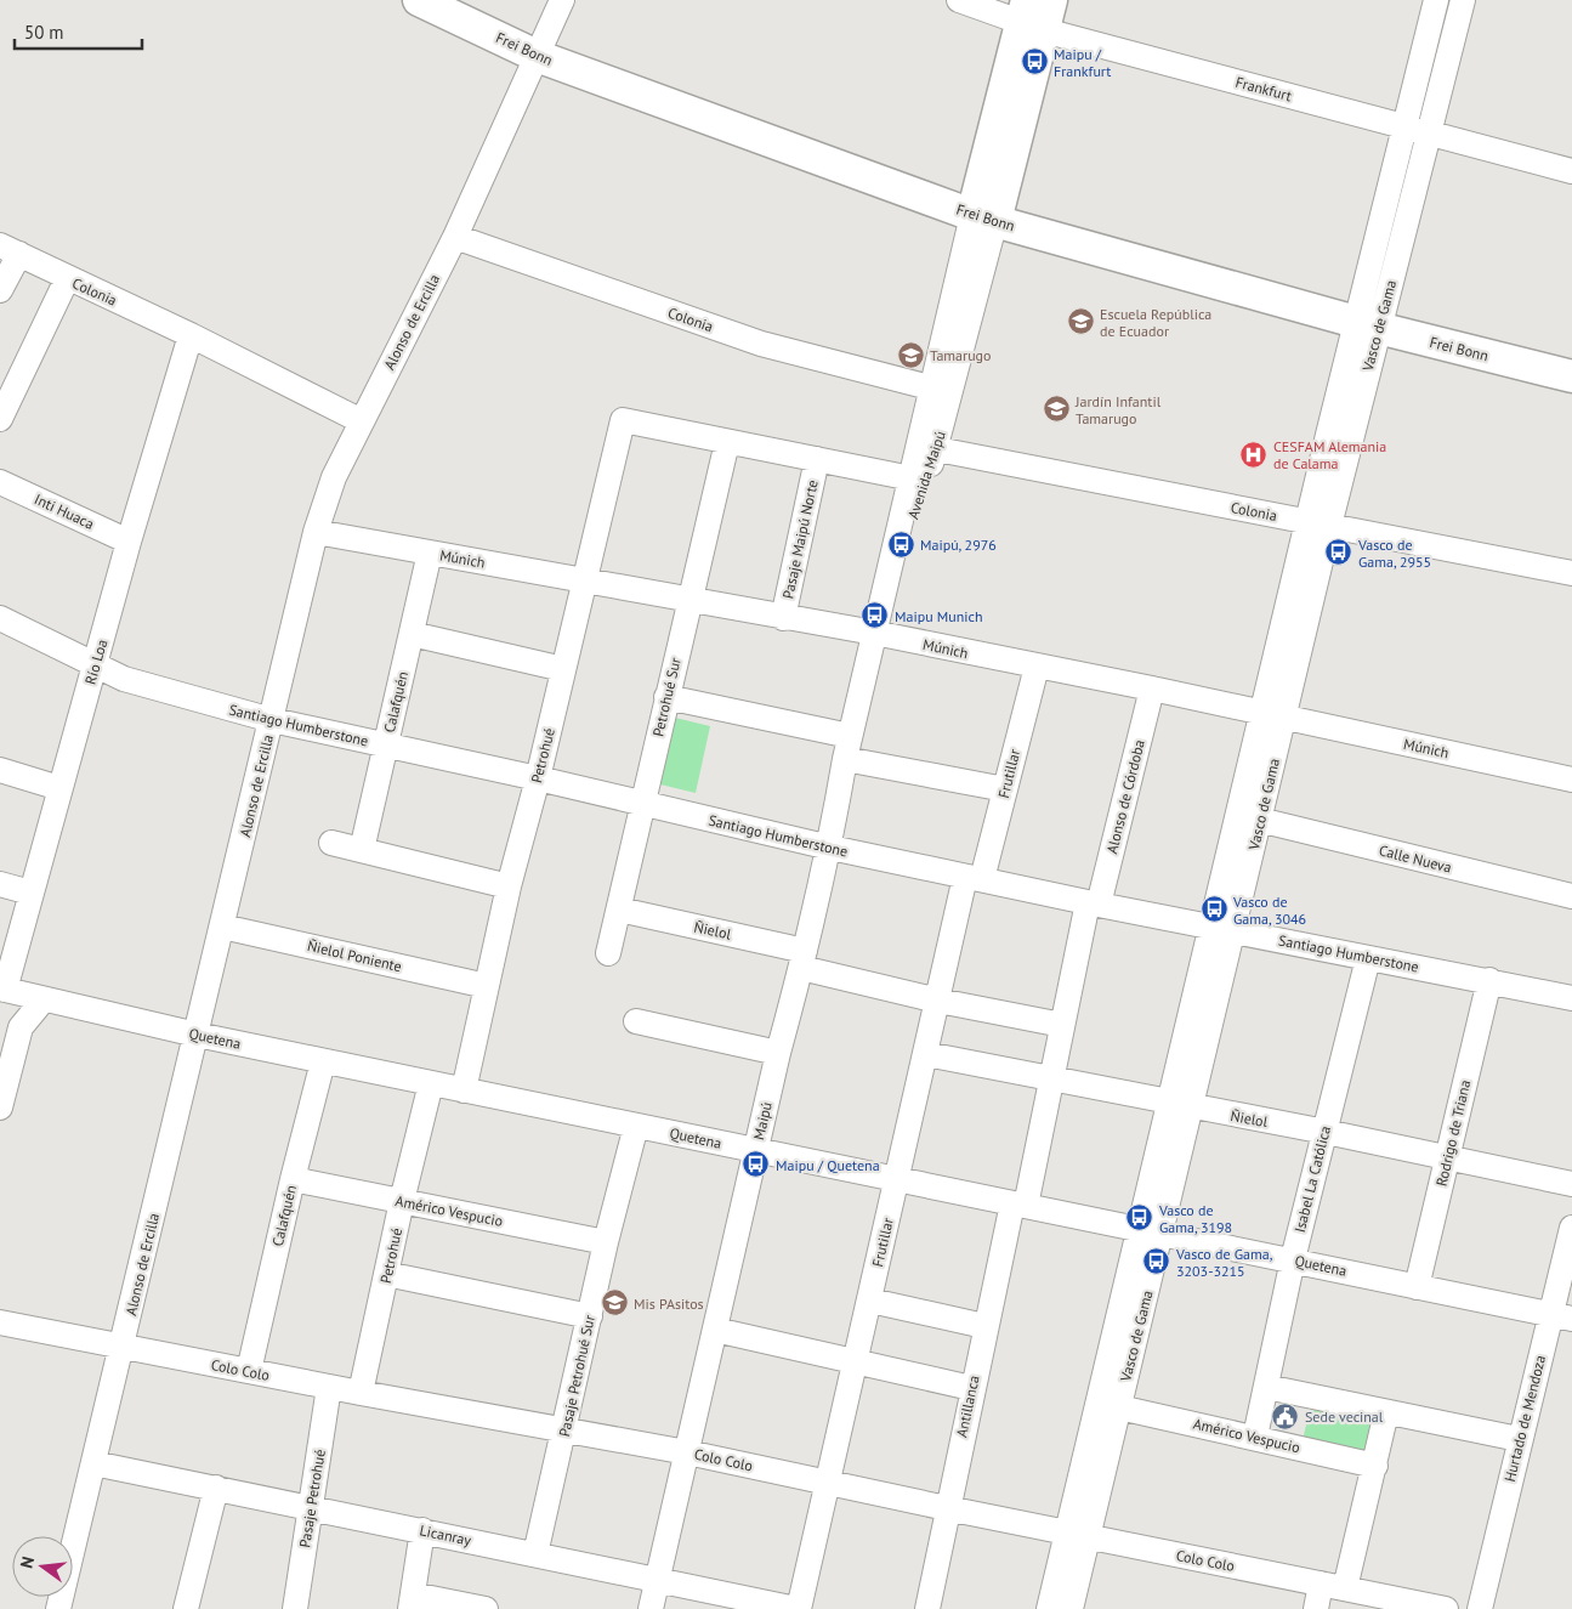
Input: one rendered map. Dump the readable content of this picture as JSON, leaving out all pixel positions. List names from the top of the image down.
{
  "streets": {
    "main road": ["Frei Bonn", "Avenida Maipú"],
    "street": [
      "Frankfurt",
      "Colonia",
      "Alonso de Ercilla",
      "Vasco de Gama",
      "Inti Huaca",
      "Pasaje Maipú Norte",
      "Múnich",
      "Río Loa",
      "Petrohué Sur",
      "Calafquén",
      "Santiago Humberstone",
      "Petrohué",
      "Frutillar",
      "Alonso de Córdoba",
      "Calle Nueva",
      "Ñielol",
      "Ñielol Poniente",
      "Quetena",
      "Maipú",
      "Rodrigo de Triana",
      "Isabel La Católica",
      "Américo Vespucio",
      "Colo Colo",
      "Pasaje Petrohué Sur",
      "Antillanca",
      "Hurtado de Mendoza",
      "Pasaje Petrohué",
      "Licanray"
    ]
  },
  "crossings": [
    ["Frei Bonn", "Alonso de Ercilla"],
    ["Frei Bonn", "Vasco de Gama"],
    ["Frei Bonn", "Avenida Maipú"],
    ["Frankfurt", "Vasco de Gama"],
    ["Frankfurt", "Avenida Maipú"],
    ["Colonia", "Alonso de Ercilla"],
    ["Colonia", "Vasco de Gama"],
    ["Colonia", "Avenida Maipú"],
    ["Colonia", "Río Loa"],
    ["Alonso de Ercilla", "Múnich"],
    ["Alonso de Ercilla", "Santiago Humberstone"],
    ["Alonso de Ercilla", "Ñielol Poniente"],
    ["Alonso de Ercilla", "Quetena"],
    ["Alonso de Ercilla", "Colo Colo"],
    ["Alonso de Ercilla", "Licanray"],
    ["Vasco de Gama", "Múnich"],
    ["Vasco de Gama", "Santiago Humberstone"],
    ["Vasco de Gama", "Calle Nueva"],
    ["Vasco de Gama", "Ñielol"],
    ["Vasco de Gama", "Quetena"],
    ["Vasco de Gama", "Américo Vespucio"],
    ["Vasco de Gama", "Colo Colo"],
    ["Avenida Maipú", "Múnich"],
    ["Avenida Maipú", "Maipú"],
    ["Inti Huaca", "Río Loa"],
    ["Pasaje Maipú Norte", "Múnich"],
    ["Múnich", "Petrohué Sur"],
    ["Múnich", "Calafquén"],
    ["Múnich", "Petrohué"],
    ["Múnich", "Frutillar"],
    ["Múnich", "Alonso de Córdoba"],
    ["Múnich", "Maipú"],
    ["Río Loa", "Santiago Humberstone"],
    ["Río Loa", "Quetena"],
    ["Petrohué Sur", "Santiago Humberstone"],
    ["Petrohué Sur", "Petrohué"],
    ["Petrohué Sur", "Ñielol"],
    ["Calafquén", "Santiago Humberstone"],
    ["Calafquén", "Quetena"],
    ["Calafquén", "Américo Vespucio"],
    ["Calafquén", "Colo Colo"],
    ["Santiago Humberstone", "Petrohué"],
    ["Santiago Humberstone", "Frutillar"],
    ["Santiago Humberstone", "Alonso de Córdoba"],
    ["Santiago Humberstone", "Maipú"],
    ["Santiago Humberstone", "Rodrigo de Triana"],
    ["Santiago Humberstone", "Isabel La Católica"],
    ["Santiago Humberstone", "Antillanca"],
    ["Petrohué", "Ñielol Poniente"],
    ["Petrohué", "Quetena"],
    ["Petrohué", "Américo Vespucio"],
    ["Petrohué", "Colo Colo"],
    ["Frutillar", "Ñielol"],
    ["Frutillar", "Quetena"],
    ["Frutillar", "Colo Colo"],
    ["Frutillar", "Licanray"],
    ["Alonso de Córdoba", "Antillanca"],
    ["Ñielol", "Maipú"],
    ["Ñielol", "Rodrigo de Triana"],
    ["Ñielol", "Isabel La Católica"],
    ["Ñielol", "Antillanca"],
    ["Quetena", "Maipú"],
    ["Quetena", "Rodrigo de Triana"],
    ["Quetena", "Isabel La Católica"],
    ["Quetena", "Pasaje Petrohué Sur"],
    ["Quetena", "Antillanca"],
    ["Quetena", "Hurtado de Mendoza"],
    ["Maipú", "Colo Colo"],
    ["Maipú", "Licanray"],
    ["Isabel La Católica", "Américo Vespucio"],
    ["Américo Vespucio", "Pasaje Petrohué Sur"],
    ["Colo Colo", "Pasaje Petrohué Sur"],
    ["Colo Colo", "Antillanca"],
    ["Colo Colo", "Pasaje Petrohué"],
    ["Pasaje Petrohué Sur", "Licanray"],
    ["Pasaje Petrohué", "Licanray"]
  ],
  "places": {
    "bus stop": [
      "Maipu / Frankfurt",
      "Maipú, 2976",
      "Vasco de Gama, 2955",
      "Maipu Munich",
      "Vasco de Gama, 3046",
      "Maipu / Quetena",
      "Vasco de Gama, 3198",
      "Vasco de Gama, 3203-3215"
    ],
    "school or university": [
      "Escuela República de Ecuador",
      "Tamarugo",
      "Jardín Infantil Tamarugo",
      "Mis PAsitos"
    ],
    "hospital": ["CESFAM Alemania de Calama"],
    "public building": ["Sede vecinal"]
  },
  "scale_bar": "50 m",
  "north": "left"
}
